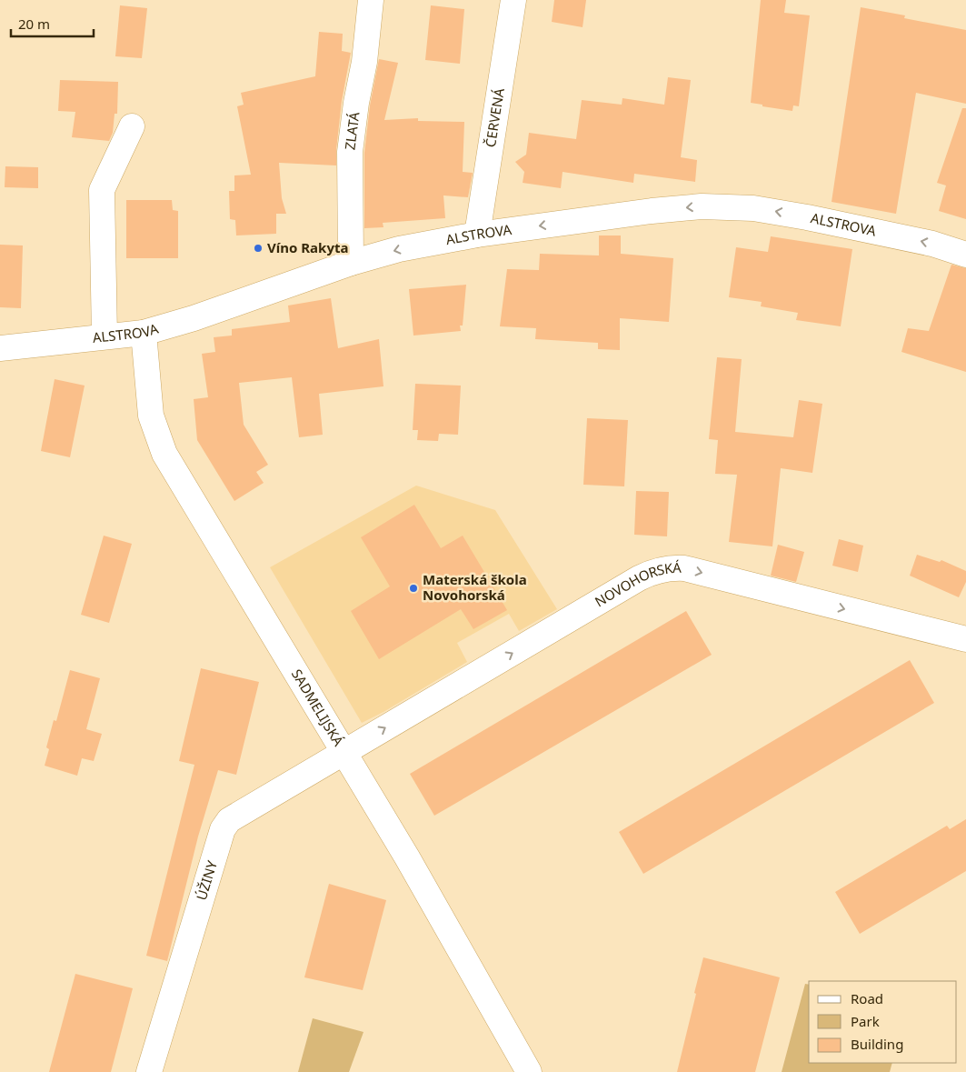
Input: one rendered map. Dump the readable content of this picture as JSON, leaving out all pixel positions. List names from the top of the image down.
{
  "streets": {
    "street": [
      "ČERVENÁ",
      "ZLATÁ",
      "ALSTROVA",
      "NOVOHORSKÁ",
      "SADMELIJSKÁ",
      "ÚŽINY"
    ]
  },
  "crossings": [
    ["ČERVENÁ", "ALSTROVA"],
    ["ZLATÁ", "ALSTROVA"],
    ["ALSTROVA", "SADMELIJSKÁ"],
    ["NOVOHORSKÁ", "SADMELIJSKÁ"],
    ["NOVOHORSKÁ", "ÚŽINY"],
    ["SADMELIJSKÁ", "ÚŽINY"]
  ],
  "one_way": ["ALSTROVA", "NOVOHORSKÁ"],
  "places": ["Víno Rakyta", "Materská škola Novohorská"],
  "legend": ["Road", "Park", "Building"],
  "scale_bar": "20 m"
}
